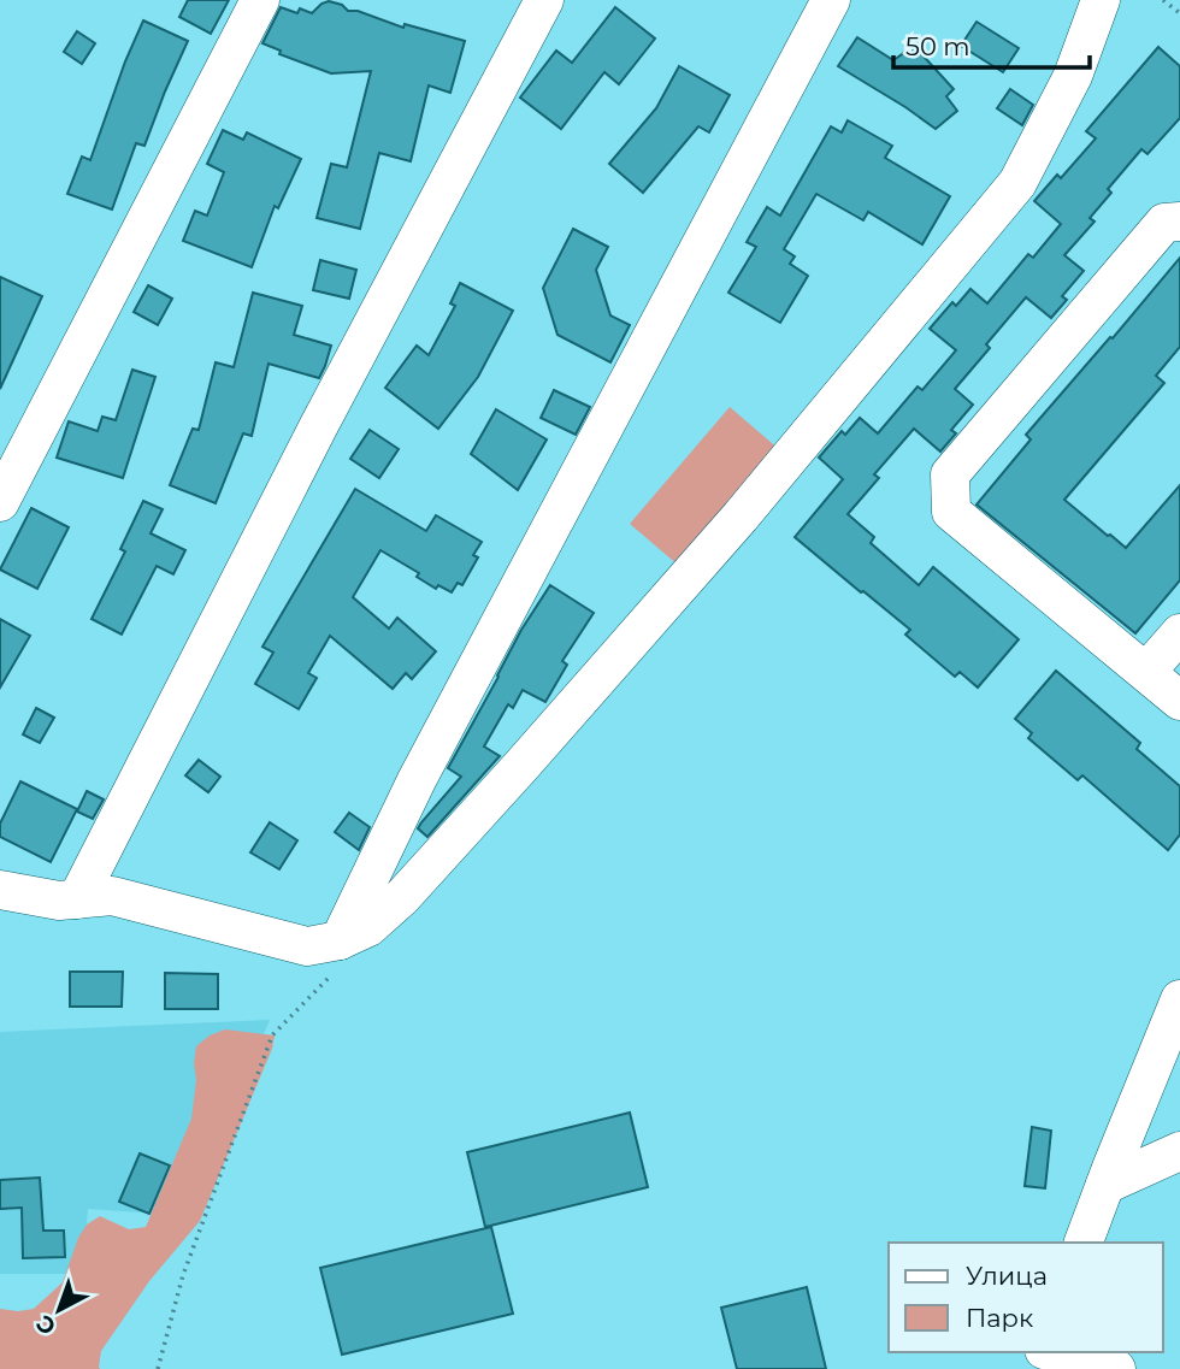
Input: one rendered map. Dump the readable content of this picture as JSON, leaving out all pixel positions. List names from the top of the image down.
{
  "legend": ["Улица", "Парк"],
  "scale_bar": "50 m",
  "north": "bottom left"
}
